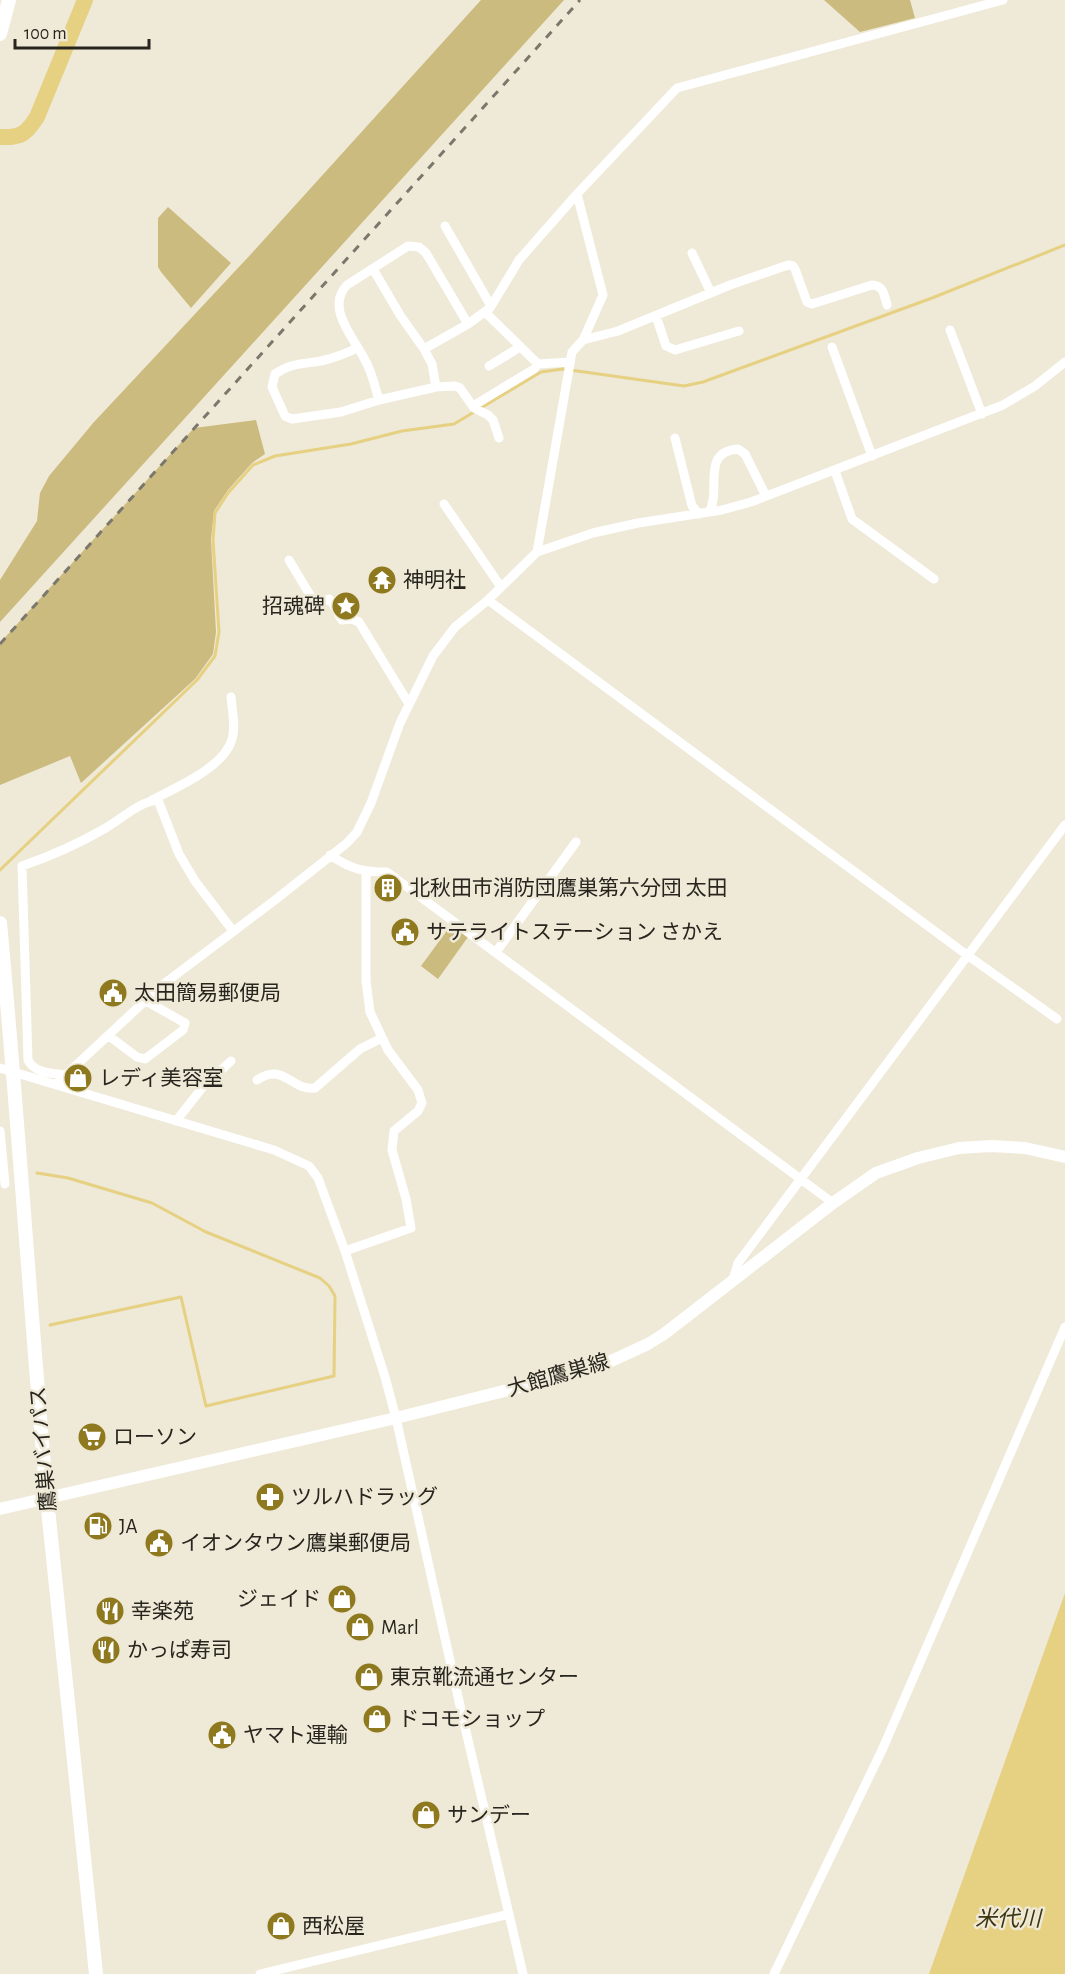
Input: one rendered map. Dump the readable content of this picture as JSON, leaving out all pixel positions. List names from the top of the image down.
{
  "streets": {
    "highway": ["鷹巣バイパス"],
    "main road": ["大館鷹巣線"]
  },
  "crossings": [
    ["大館鷹巣線", "鷹巣バイパス"]
  ],
  "water": ["米代川"],
  "places": {
    "temple": ["神明社"],
    "place": ["招魂碑"],
    "building": ["北秋田市消防団鷹巣第六分団 太田"],
    "public building": [
      "サテライトステーション さかえ",
      "太田簡易郵便局",
      "イオンタウン鷹巣郵便局",
      "ヤマト運輸"
    ],
    "shop": [
      "レディ美容室",
      "ジェイド",
      "Marl",
      "東京靴流通センター",
      "ドコモショップ",
      "サンデー",
      "西松屋"
    ],
    "supermarket": ["ローソン"],
    "pharmacy": ["ツルハドラッグ"],
    "fuel station": ["JA"],
    "restaurant": ["幸楽苑", "かっぱ寿司"]
  },
  "scale_bar": "100 m"
}
